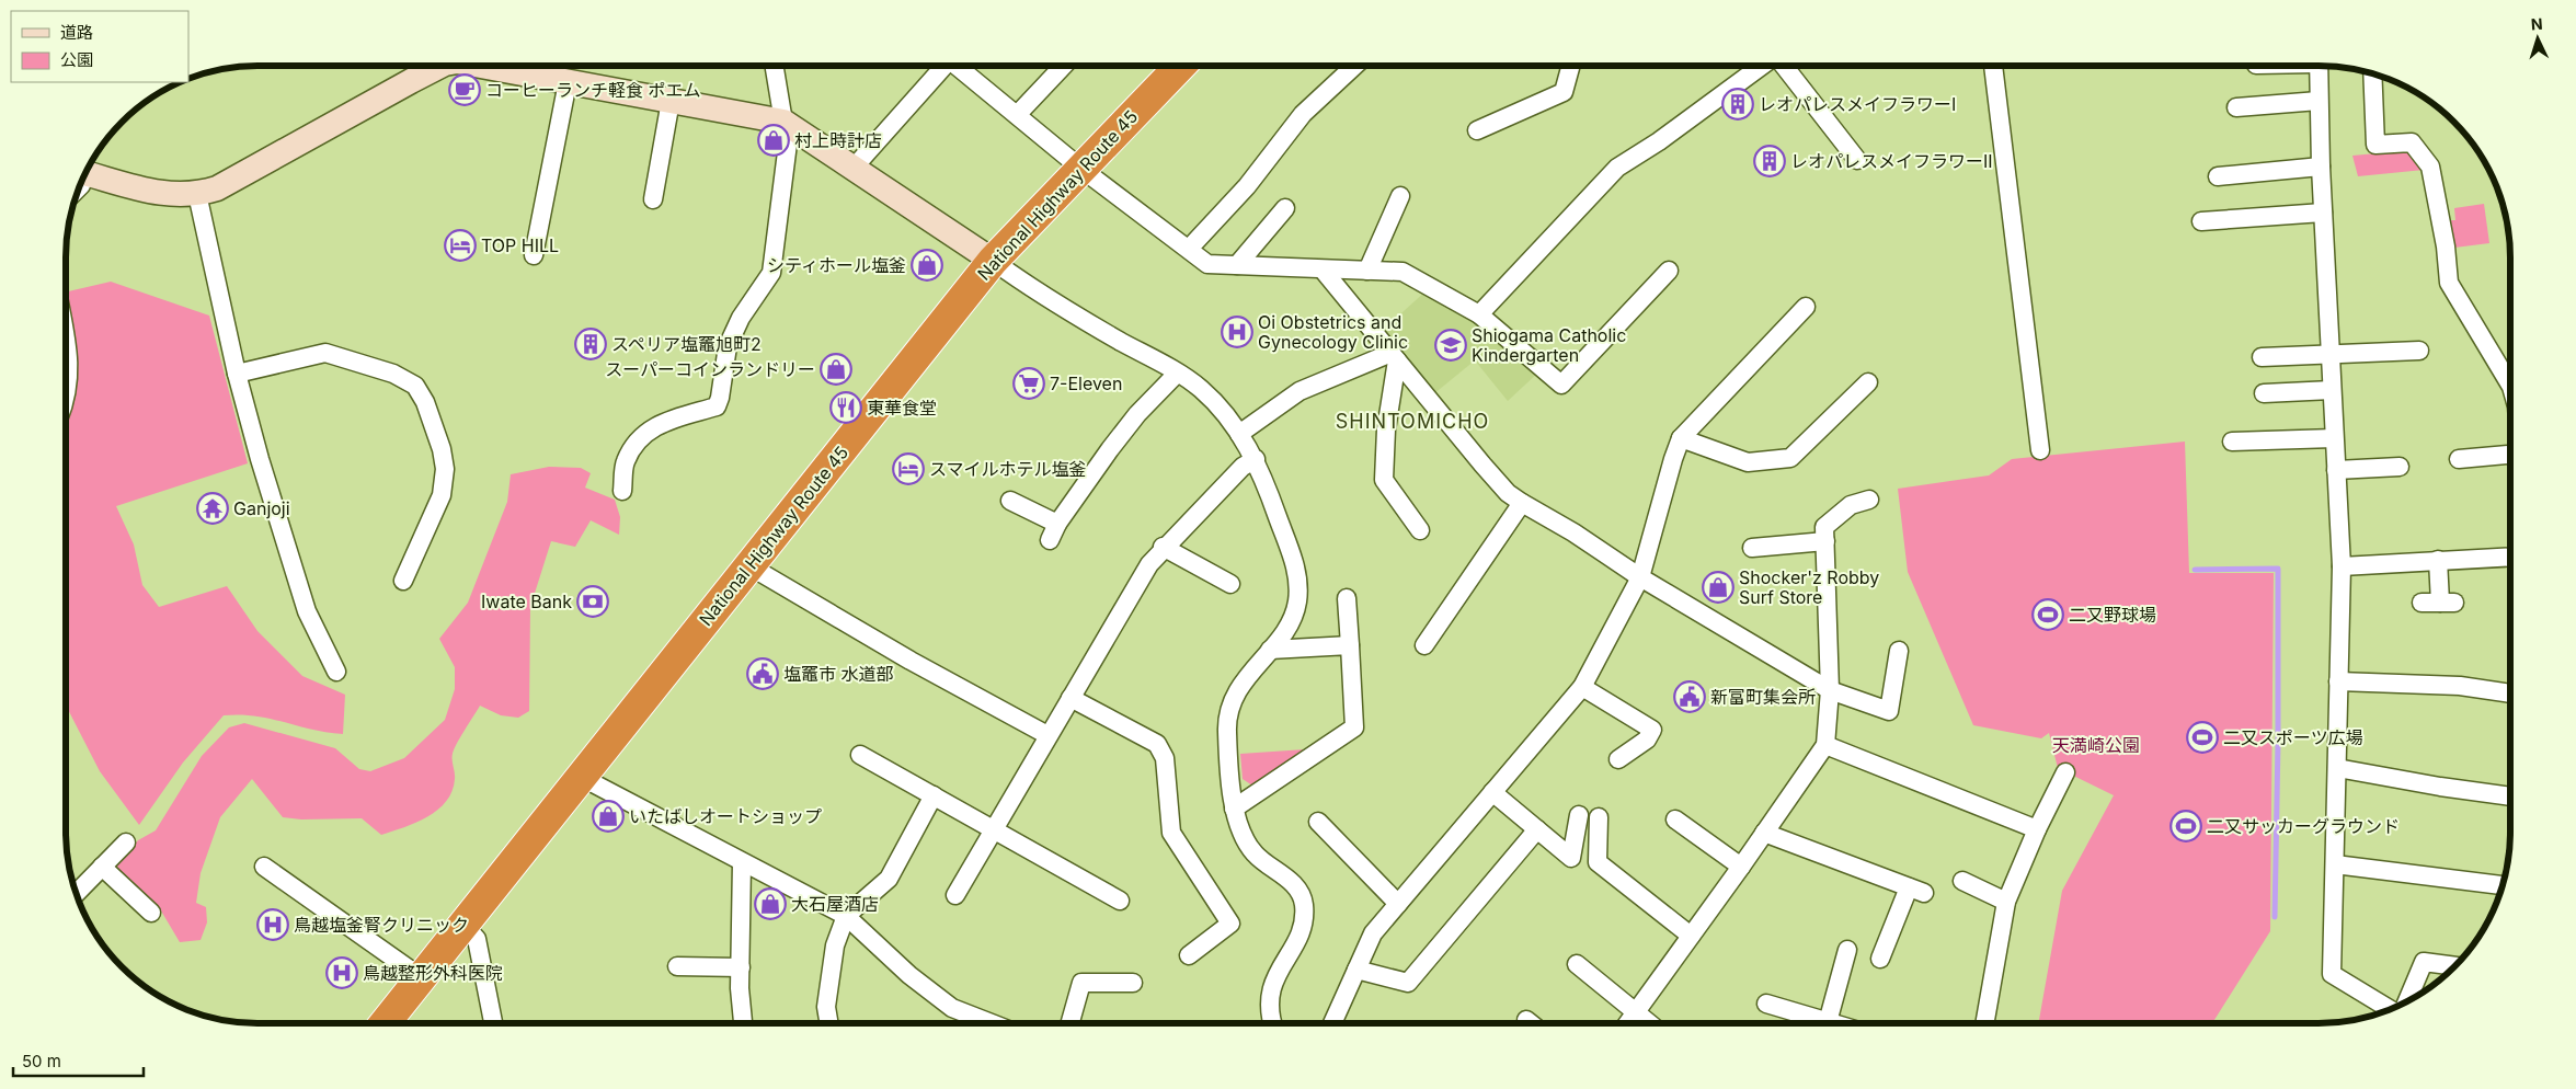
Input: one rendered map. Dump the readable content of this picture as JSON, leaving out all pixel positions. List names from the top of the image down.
{
  "streets": {
    "highway": ["National Highway Route 45"]
  },
  "districts": ["SHINTOMICHO"],
  "parks": ["天満崎公園"],
  "places": {
    "cafe": ["コーヒーランチ軽食 ポエム"],
    "building": ["レオパレスメイフラワーI", "レオパレスメイフラワーII", "スペリア塩竈旭町2"],
    "shop": [
      "村上時計店",
      "シティホール塩釜",
      "スーパーコインランドリー",
      "Shocker'z Robby Surf Store",
      "いたばしオートショップ",
      "大石屋酒店"
    ],
    "hotel": ["TOP HILL", "スマイルホテル塩釜"],
    "hospital": ["Oi Obstetrics and Gynecology Clinic", "鳥越塩釜腎クリニック", "鳥越整形外科医院"],
    "school or university": ["Shiogama Catholic Kindergarten"],
    "supermarket": ["7-Eleven"],
    "restaurant": ["東華食堂"],
    "temple": ["Ganjoji"],
    "bank": ["Iwate Bank"],
    "sports": ["二又野球場", "二又スポーツ広場", "二又サッカーグラウンド"],
    "public building": ["塩竈市 水道部", "新富町集会所"]
  },
  "legend": ["道路", "公園"],
  "scale_bar": "50 m",
  "north": "top"
}
